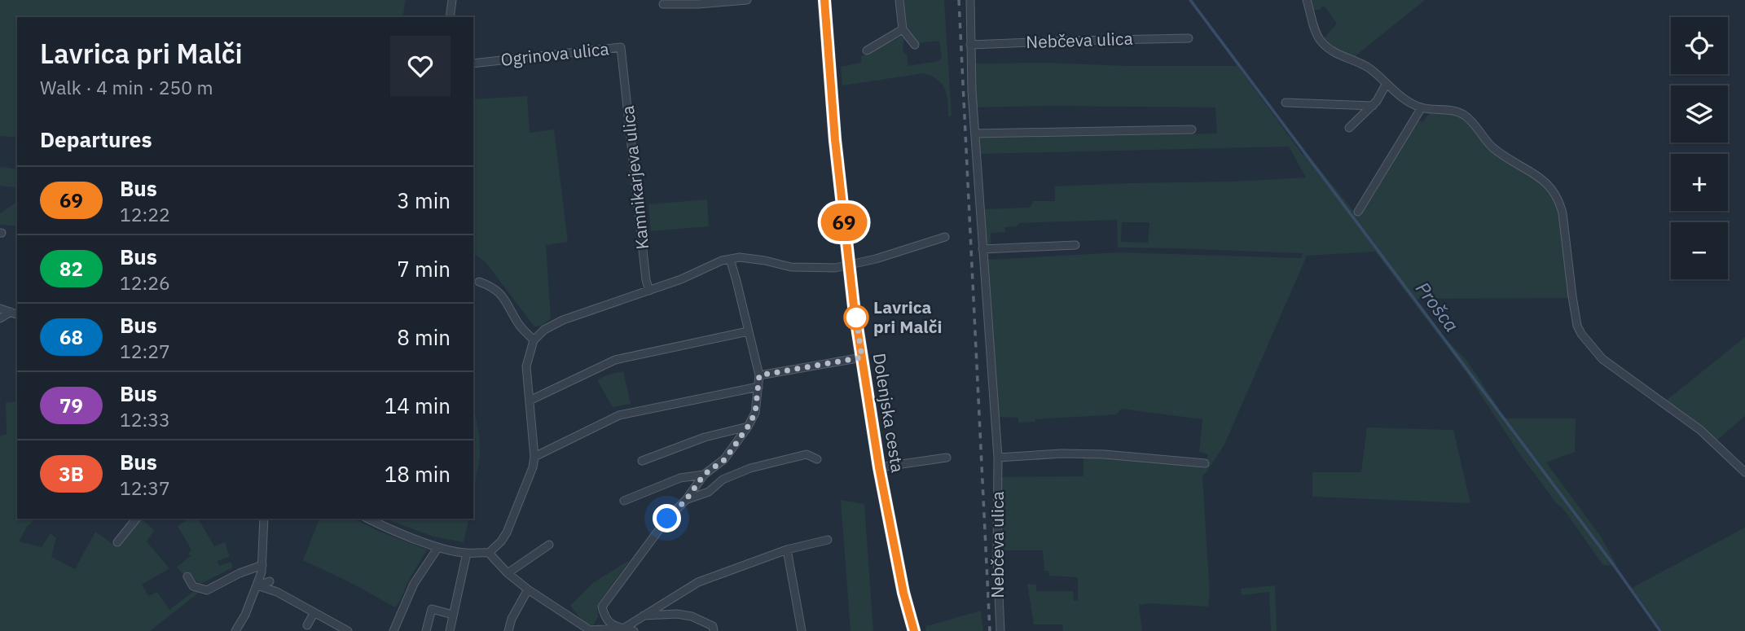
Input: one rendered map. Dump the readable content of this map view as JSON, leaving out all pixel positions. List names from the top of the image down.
{
  "streets": {
    "main road": ["Dolenjska cesta"],
    "street": ["Nebčeva ulica", "Ogrinova ulica", "Kamnikarjeva ulica"]
  },
  "crossings": [
    ["Ogrinova ulica", "Kamnikarjeva ulica"]
  ],
  "water": ["Prošca"],
  "places": ["Lavrica pri Malči"],
  "lines": ["bus line 69"],
  "page": {
    "on_map": "69",
    "map_buttons": ["+", "−"],
    "heading": [
      ["Lavrica pri Malči", "Walk · 4 min · 250 m"],
      "Departures"
    ],
    "list": [
      {
        "mark": "69",
        "name": "Bus",
        "note": "12:22",
        "value": "3 min"
      },
      {
        "mark": "82",
        "name": "Bus",
        "note": "12:26",
        "value": "7 min"
      },
      {
        "mark": "68",
        "name": "Bus",
        "note": "12:27",
        "value": "8 min"
      },
      {
        "mark": "79",
        "name": "Bus",
        "note": "12:33",
        "value": "14 min"
      },
      {
        "mark": "3B",
        "name": "Bus",
        "note": "12:37",
        "value": "18 min"
      }
    ]
  }
}
